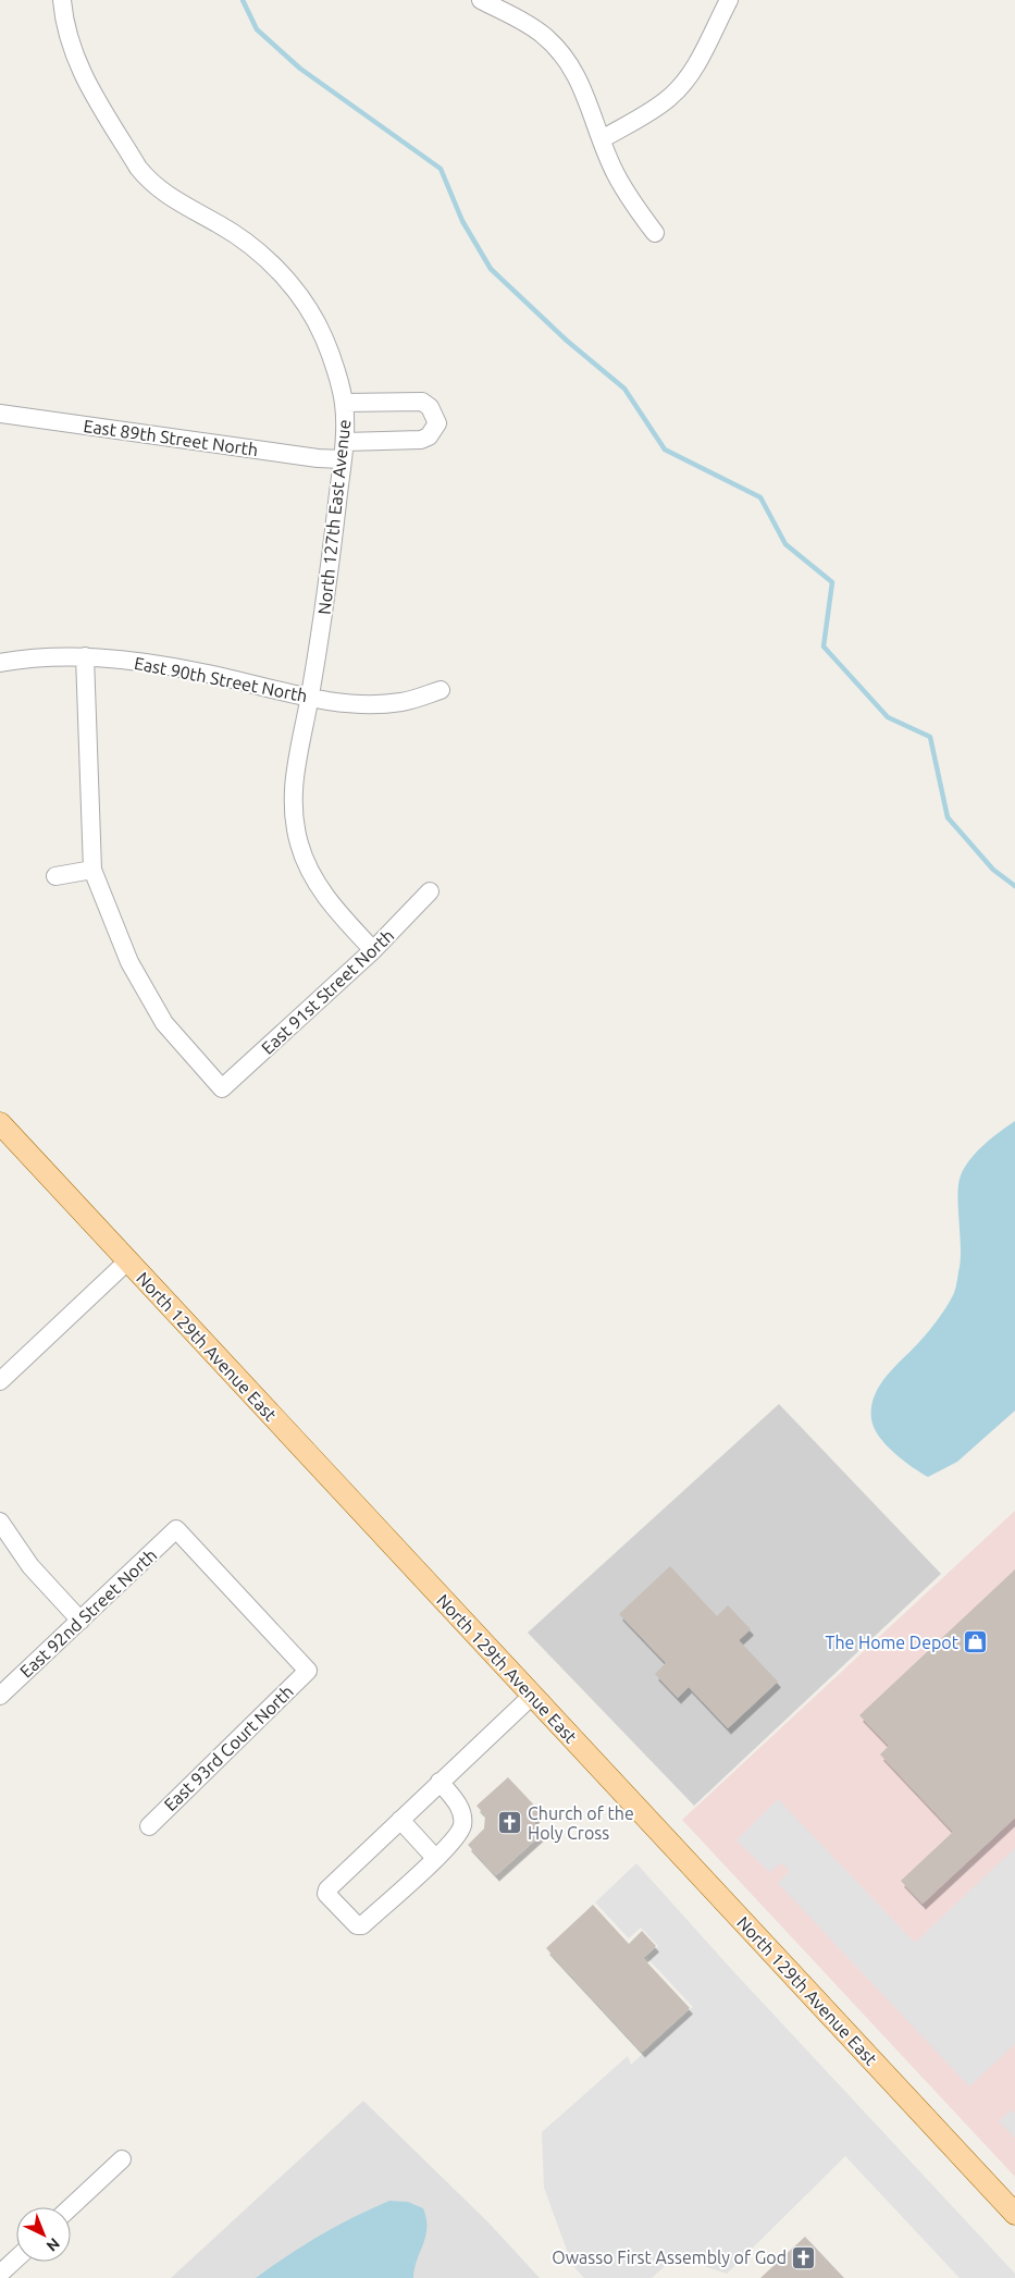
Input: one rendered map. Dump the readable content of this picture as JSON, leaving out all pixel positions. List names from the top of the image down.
{
  "streets": {
    "main road": ["North 129th Avenue East"],
    "street": [
      "East 89th Street North",
      "North 127th East Avenue",
      "East 90th Street North",
      "East 91st Street North",
      "East 92nd Street North",
      "East 93rd Court North"
    ]
  },
  "crossings": [
    ["East 89th Street North", "North 127th East Avenue"],
    ["North 127th East Avenue", "East 90th Street North"],
    ["North 127th East Avenue", "East 91st Street North"],
    ["East 92nd Street North", "East 93rd Court North"]
  ],
  "places": {
    "shop": ["The Home Depot"],
    "church": ["Church of the Holy Cross", "Owasso First Assembly of God"]
  },
  "north": "bottom right"
}
